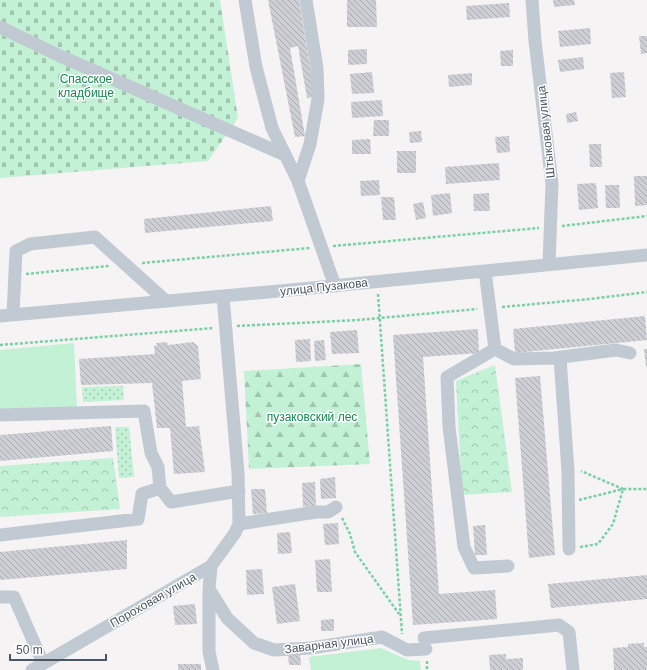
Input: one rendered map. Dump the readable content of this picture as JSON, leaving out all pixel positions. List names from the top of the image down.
{
  "streets": {
    "street": [
      "Штыковая улица",
      "улица Пузакова",
      "Пороховая улица",
      "Заварная улица"
    ]
  },
  "crossings": [
    ["Штыковая улица", "улица Пузакова"]
  ],
  "parks": ["Спасское кладбище", "пузаковский лес"],
  "scale_bar": "50 m"
}
